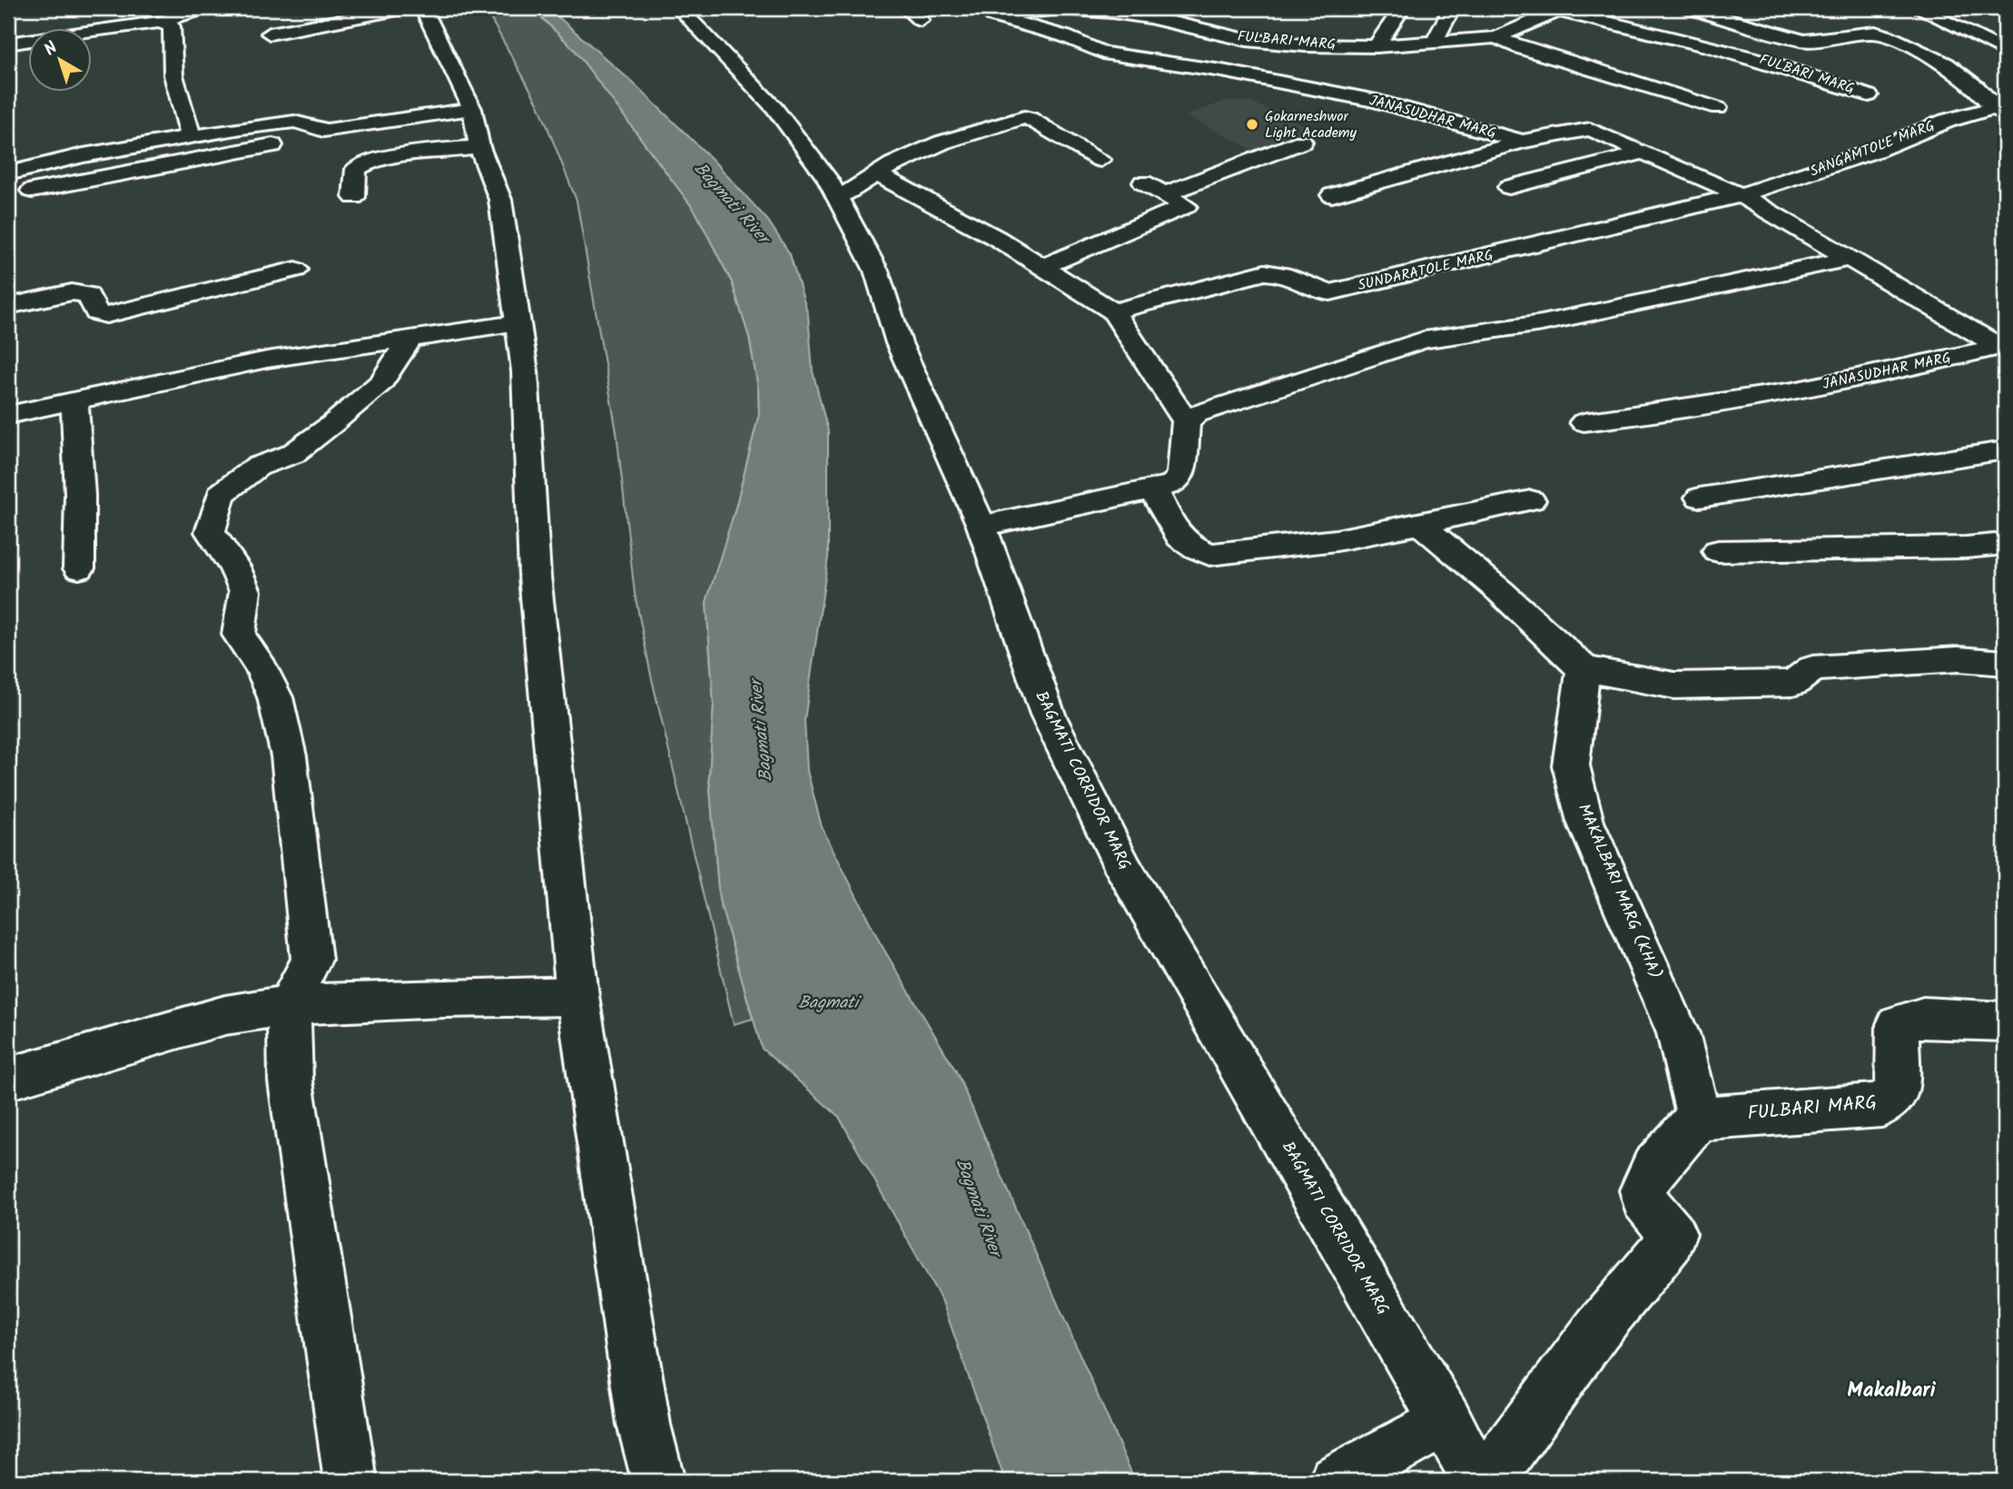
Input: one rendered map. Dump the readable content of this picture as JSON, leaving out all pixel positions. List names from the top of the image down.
{
  "streets": {
    "street": [
      "FULBARI MARG",
      "JANASUDHAR MARG",
      "SANGAMTOLE MARG",
      "SUNDARATOLE MARG",
      "BAGMATI CORRIDOR MARG",
      "MAKALBARI MARG (KHA)"
    ]
  },
  "crossings": [
    ["FULBARI MARG", "JANASUDHAR MARG"],
    ["FULBARI MARG", "SANGAMTOLE MARG"],
    ["FULBARI MARG", "MAKALBARI MARG (KHA)"],
    ["JANASUDHAR MARG", "SANGAMTOLE MARG"],
    ["JANASUDHAR MARG", "SUNDARATOLE MARG"],
    ["SANGAMTOLE MARG", "SUNDARATOLE MARG"]
  ],
  "districts": ["Makalbari"],
  "water": ["Bagmati River", "Bagmati"],
  "places": ["Gokarneshwor Light Academy"],
  "north": "top left"
}
